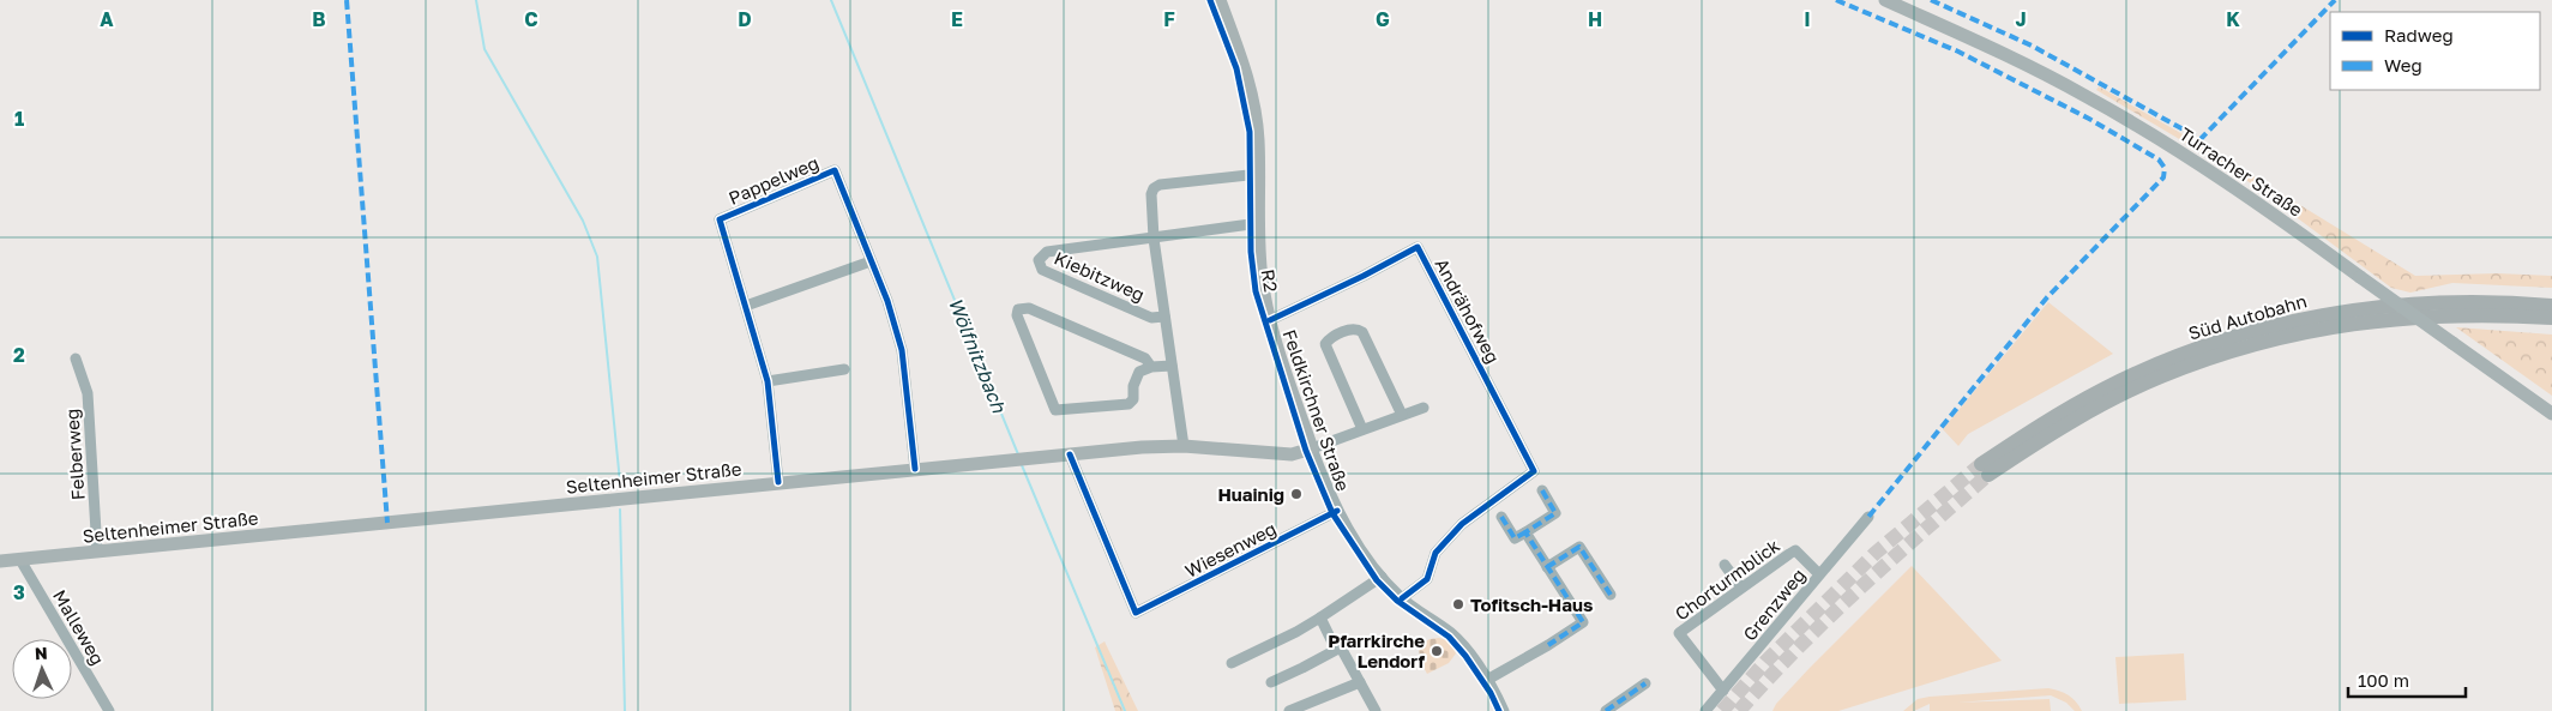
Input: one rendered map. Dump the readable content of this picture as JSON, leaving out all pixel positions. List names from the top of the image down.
{
  "streets": {
    "highway": ["Süd Autobahn"],
    "main road": ["Turracher Straße", "Feldkirchner Straße", "Seltenheimer Straße"],
    "street": [
      "Pappelweg",
      "Kiebitzweg",
      "Andrähofweg",
      "Felberweg",
      "Wiesenweg",
      "Chorturmblick",
      "Grenzweg",
      "Malleweg"
    ],
    "cycle path": ["R2"]
  },
  "crossings": [
    ["Pappelweg", "Seltenheimer Straße"],
    ["Andrähofweg", "Feldkirchner Straße"],
    ["Feldkirchner Straße", "Seltenheimer Straße"],
    ["Feldkirchner Straße", "Wiesenweg"],
    ["Felberweg", "Seltenheimer Straße"],
    ["Seltenheimer Straße", "Wiesenweg"],
    ["Seltenheimer Straße", "Malleweg"],
    ["Chorturmblick", "Grenzweg"]
  ],
  "water": ["Wölfnitzbach"],
  "places": ["Huainig", "Tofitsch-Haus", "Pfarrkirche Lendorf"],
  "legend": ["Radweg", "Weg"],
  "scale_bar": "100 m",
  "north": "top",
  "grid": {
    "columns": [
      "A",
      "B",
      "C",
      "D",
      "E",
      "F",
      "G",
      "H",
      "I",
      "J",
      "K"
    ],
    "rows": ["1", "2", "3"]
  }
}
